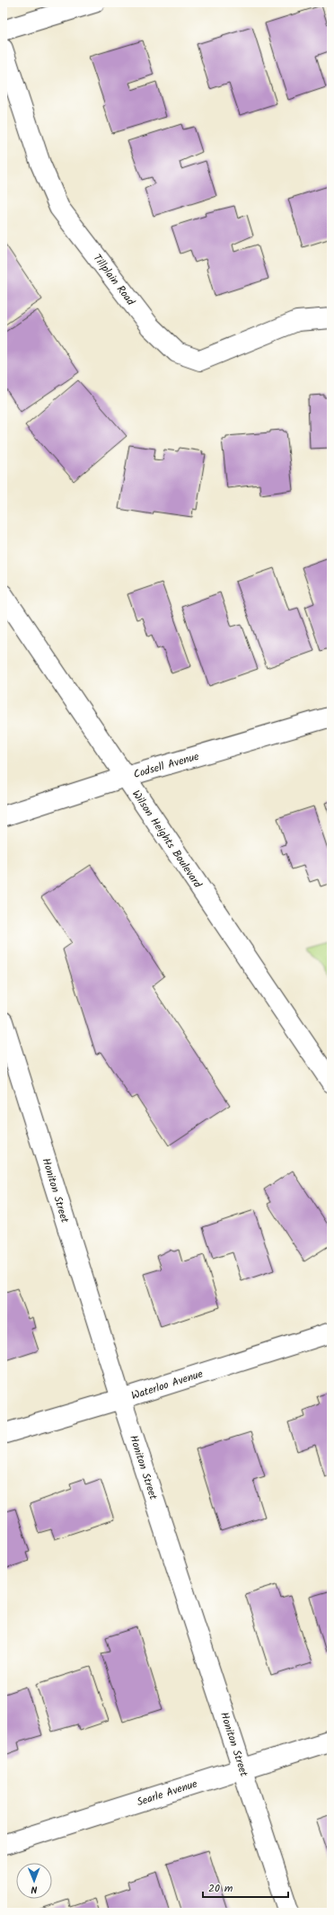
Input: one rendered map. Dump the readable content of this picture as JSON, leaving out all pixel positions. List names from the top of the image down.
{
  "streets": {
    "street": [
      "Tillplain Road",
      "Codsell Avenue",
      "Wilson Heights Boulevard",
      "Honiton Street",
      "Waterloo Avenue",
      "Searle Avenue"
    ]
  },
  "crossings": [
    ["Codsell Avenue", "Wilson Heights Boulevard"],
    ["Honiton Street", "Waterloo Avenue"],
    ["Honiton Street", "Searle Avenue"]
  ],
  "scale_bar": "20 m",
  "north": "bottom"
}
